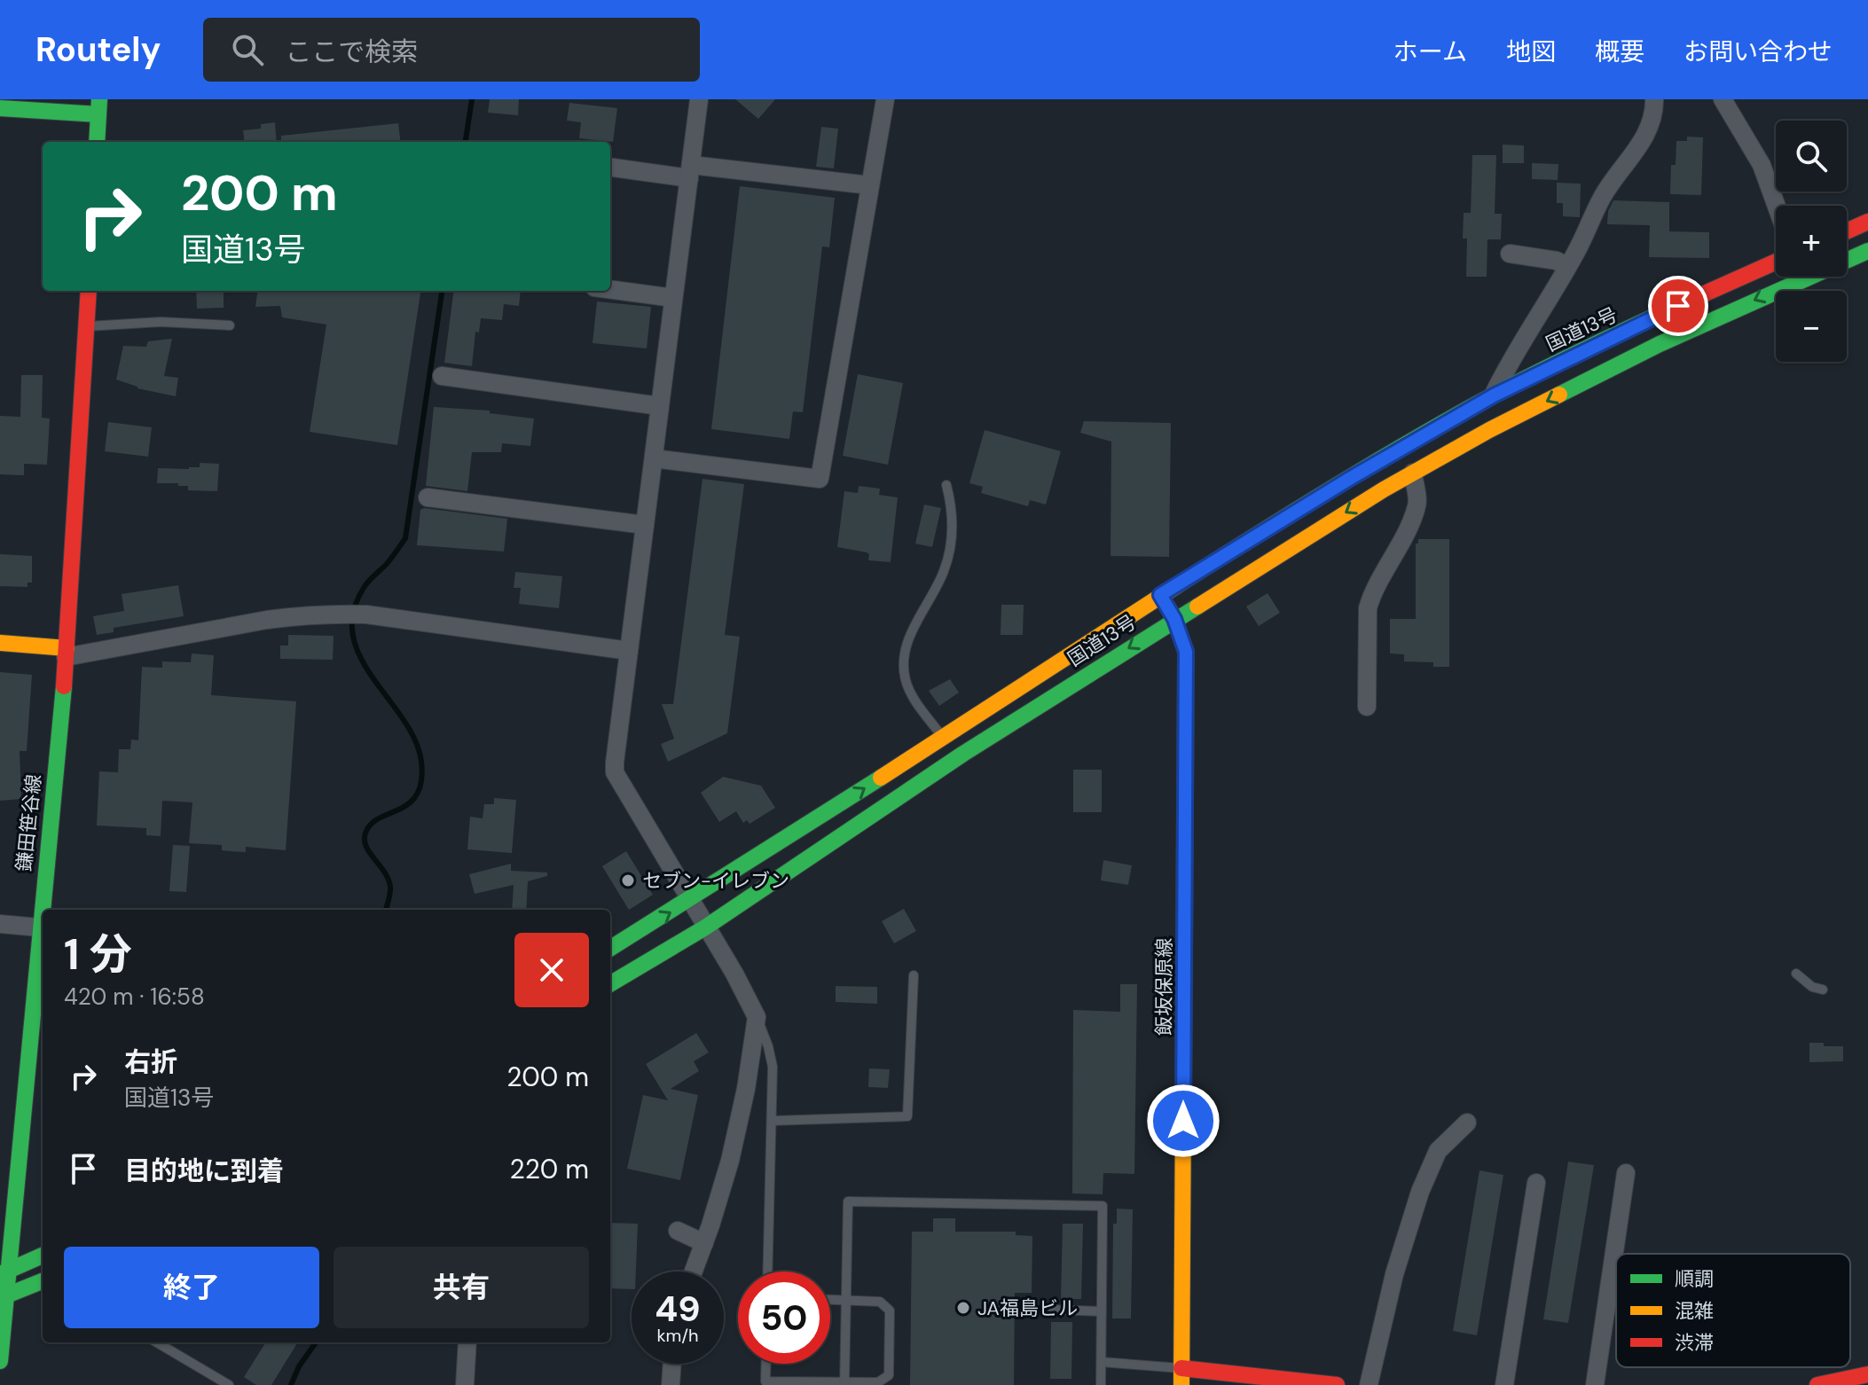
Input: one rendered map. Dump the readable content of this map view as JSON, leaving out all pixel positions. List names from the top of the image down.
{
  "streets": {
    "main road": ["国道13号", "鎌田笹谷線", "飯坂保原線"]
  },
  "crossings": [
    ["国道13号", "飯坂保原線"]
  ],
  "places": ["セブン-イレブン", "JA福島ビル"],
  "legend": ["順調", "混雑", "渋滞"],
  "page": {
    "header": "Routely",
    "search": "ここで検索",
    "nav": [
      "ホーム",
      "地図",
      "概要",
      "お問い合わせ"
    ],
    "map_buttons": ["+", "−"],
    "turn": ["200 m", "国道13号"],
    "heading": ["1 分", "420 m · 16:58"],
    "list": [
      {
        "name": "右折",
        "note": "国道13号",
        "value": "200 m"
      },
      {
        "name": "目的地に到着",
        "value": "220 m"
      }
    ],
    "buttons": ["終了", "共有"],
    "speed": "49 km/h",
    "limit": "50"
  }
}
